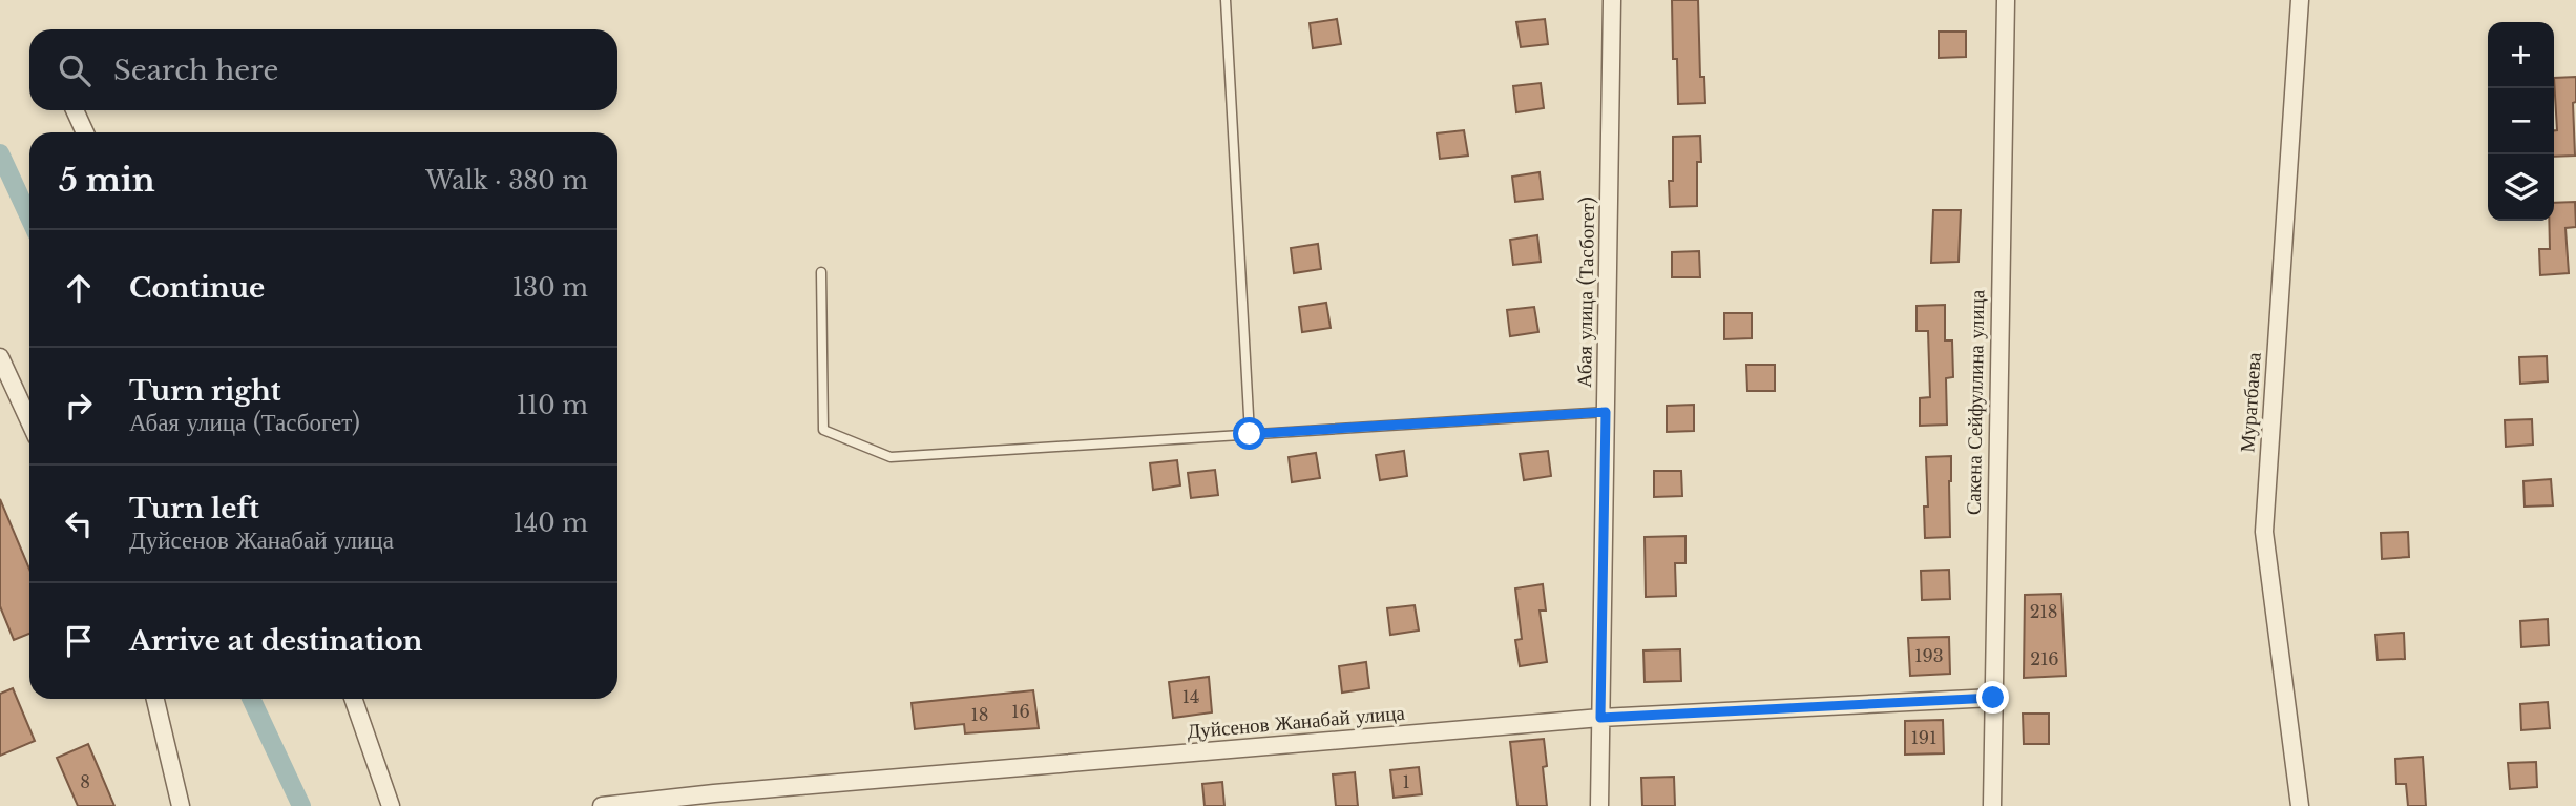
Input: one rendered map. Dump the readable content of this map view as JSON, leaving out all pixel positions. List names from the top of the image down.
{
  "streets": {
    "street": [
      "Абая улица (Тасбогет)",
      "Сакена Сейфуллина улица",
      "Муратбаева",
      "Дуйсенов Жанабай улица"
    ]
  },
  "crossings": [
    ["Абая улица (Тасбогет)", "Дуйсенов Жанабай улица"],
    ["Сакена Сейфуллина улица", "Дуйсенов Жанабай улица"]
  ],
  "house_numbers": [
    "218",
    "193",
    "216",
    "14",
    "16",
    "18",
    "191",
    "8",
    "1"
  ],
  "page": {
    "map_buttons": ["+", "−"],
    "search": "Search here",
    "heading": ["5 min", "Walk · 380 m"],
    "list": [
      ["Continue", "130 m"],
      ["Turn right", "Абая улица (Тасбогет)", "110 m"],
      ["Turn left", "Дуйсенов Жанабай улица", "140 m"],
      "Arrive at destination"
    ]
  }
}
